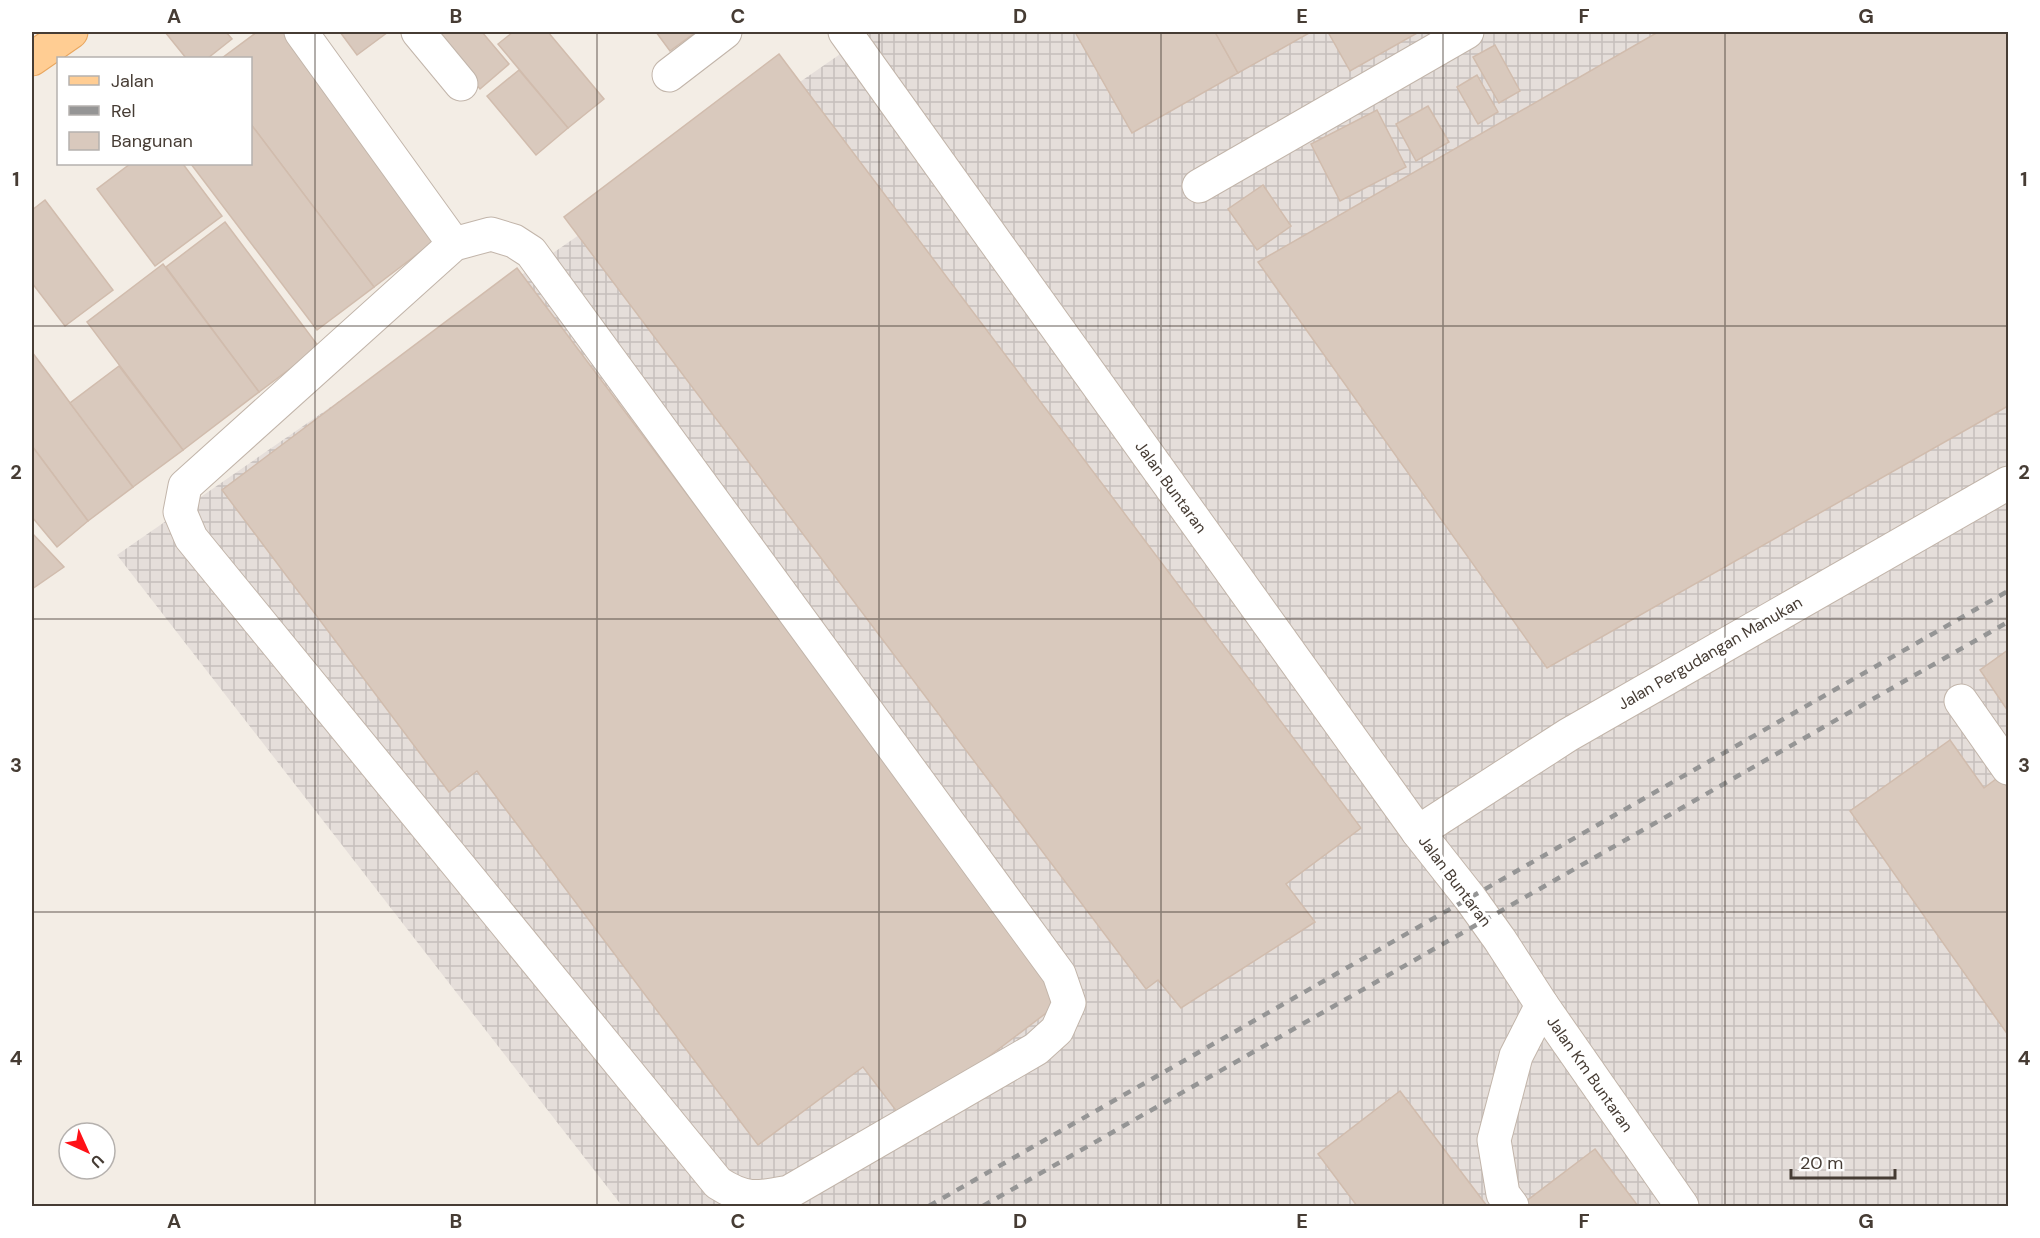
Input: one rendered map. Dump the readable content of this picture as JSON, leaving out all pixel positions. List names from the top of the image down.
{
  "streets": {
    "street": ["Jalan Buntaran", "Jalan Pergudangan Manukan", "Jalan Km Buntaran"]
  },
  "crossings": [
    ["Jalan Buntaran", "Jalan Pergudangan Manukan"],
    ["Jalan Buntaran", "Jalan Km Buntaran"]
  ],
  "legend": ["Jalan", "Rel", "Bangunan"],
  "scale_bar": "20 m",
  "north": "bottom right",
  "grid": {
    "columns": [
      "A",
      "B",
      "C",
      "D",
      "E",
      "F",
      "G"
    ],
    "rows": [
      "1",
      "2",
      "3",
      "4"
    ]
  }
}
